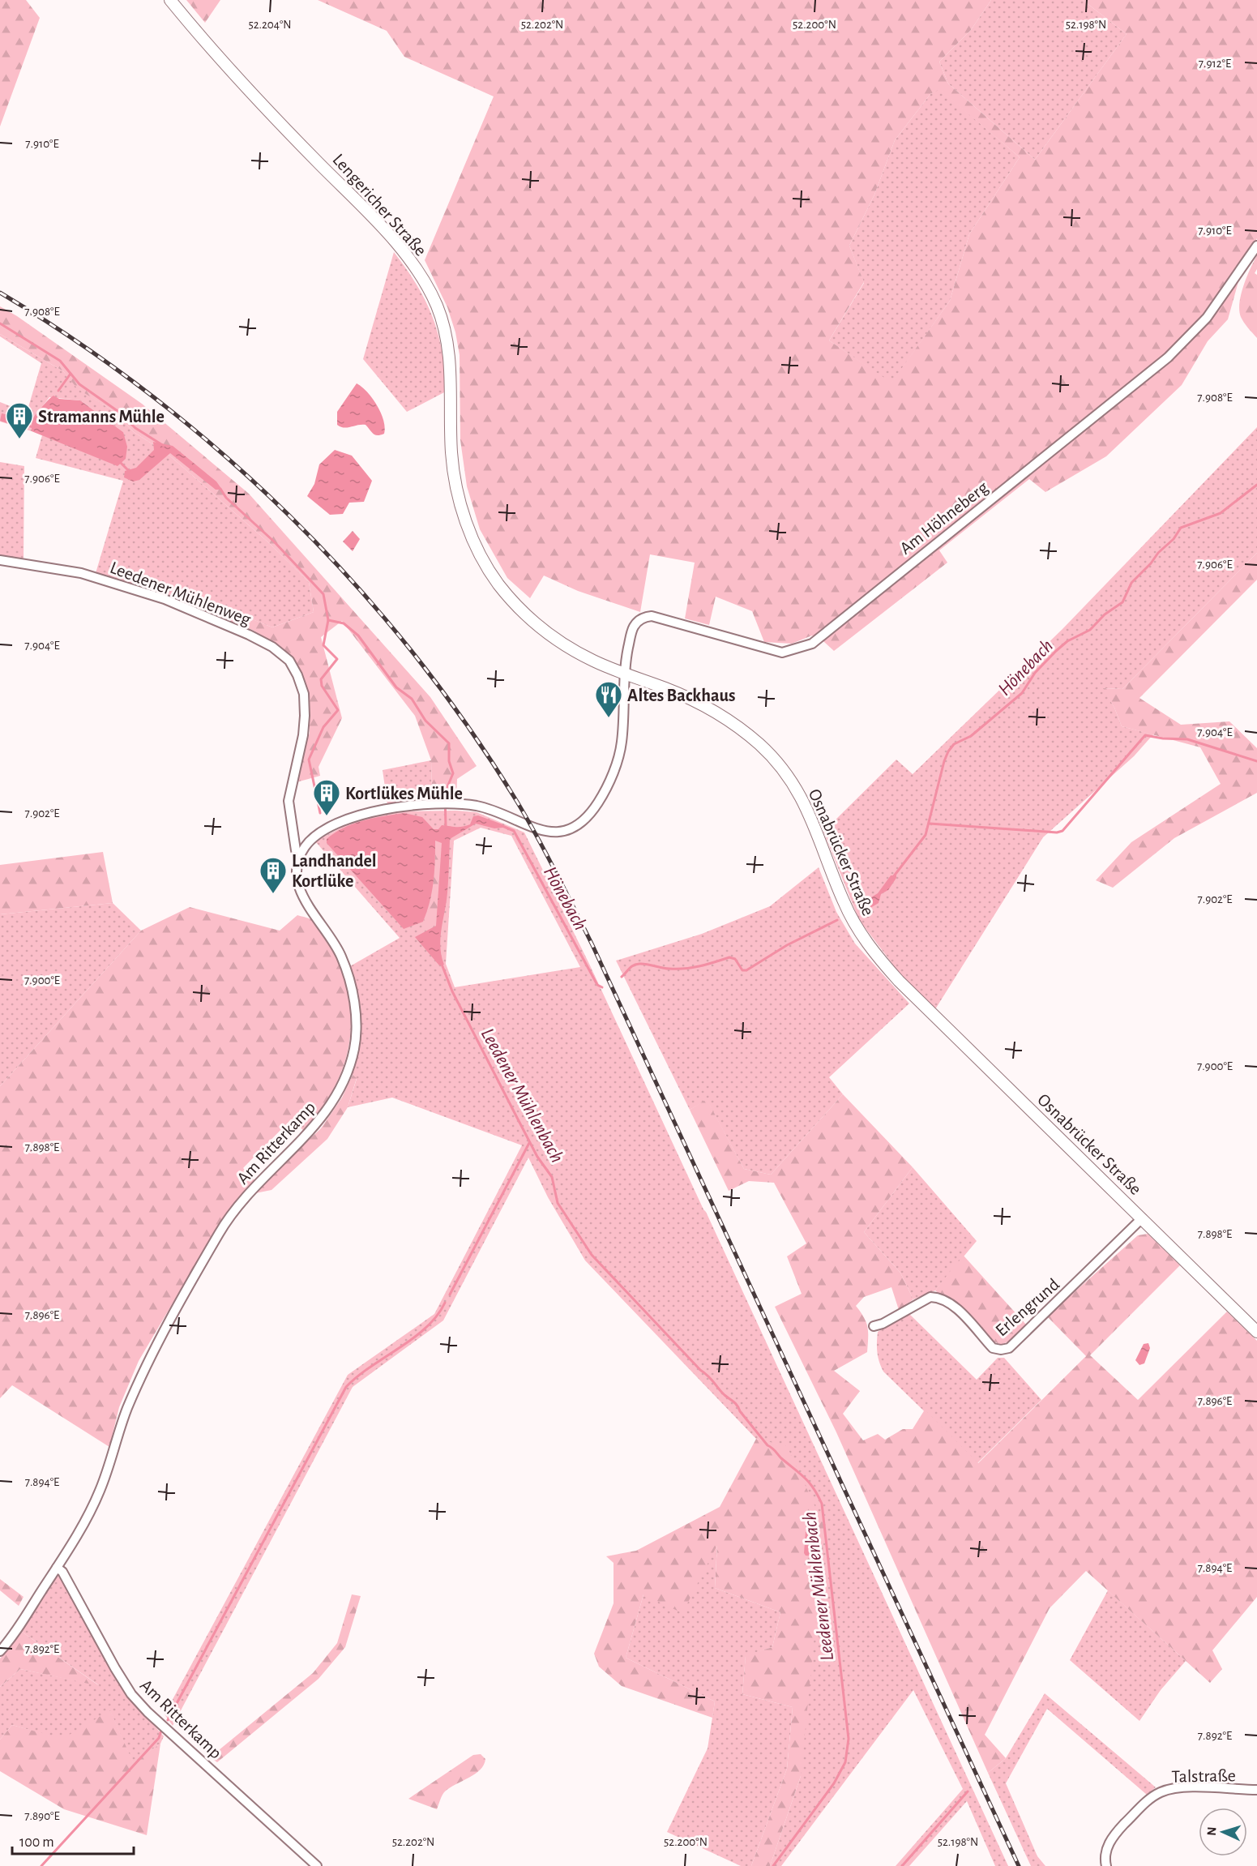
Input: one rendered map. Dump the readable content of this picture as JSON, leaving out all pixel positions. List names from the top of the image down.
{
  "streets": {
    "main road": ["Lengericher Straße", "Osnabrücker Straße"],
    "street": [
      "Am Höhneberg",
      "Leedener Mühlenweg",
      "Am Ritterkamp",
      "Erlengrund",
      "Talstraße"
    ]
  },
  "crossings": [
    ["Lengericher Straße", "Osnabrücker Straße"],
    ["Am Höhneberg", "Osnabrücker Straße"],
    ["Leedener Mühlenweg", "Am Ritterkamp"],
    ["Osnabrücker Straße", "Erlengrund"]
  ],
  "water": ["Hönebach", "Leedener Mühlenbach"],
  "places": {
    "building": ["Stramanns Mühle", "Kortlükes Mühle", "Landhandel Kortlüke"],
    "restaurant": ["Altes Backhaus"]
  },
  "scale_bar": "100 m",
  "north": "left",
  "coordinates": [
    "52.204°N",
    "52.202°N",
    "52.200°N",
    "52.198°N",
    "7.912°E",
    "7.910°E",
    "7.908°E",
    "7.906°E",
    "7.904°E",
    "7.902°E",
    "7.900°E",
    "7.898°E",
    "7.896°E",
    "7.894°E",
    "7.892°E",
    "7.890°E"
  ]
}
